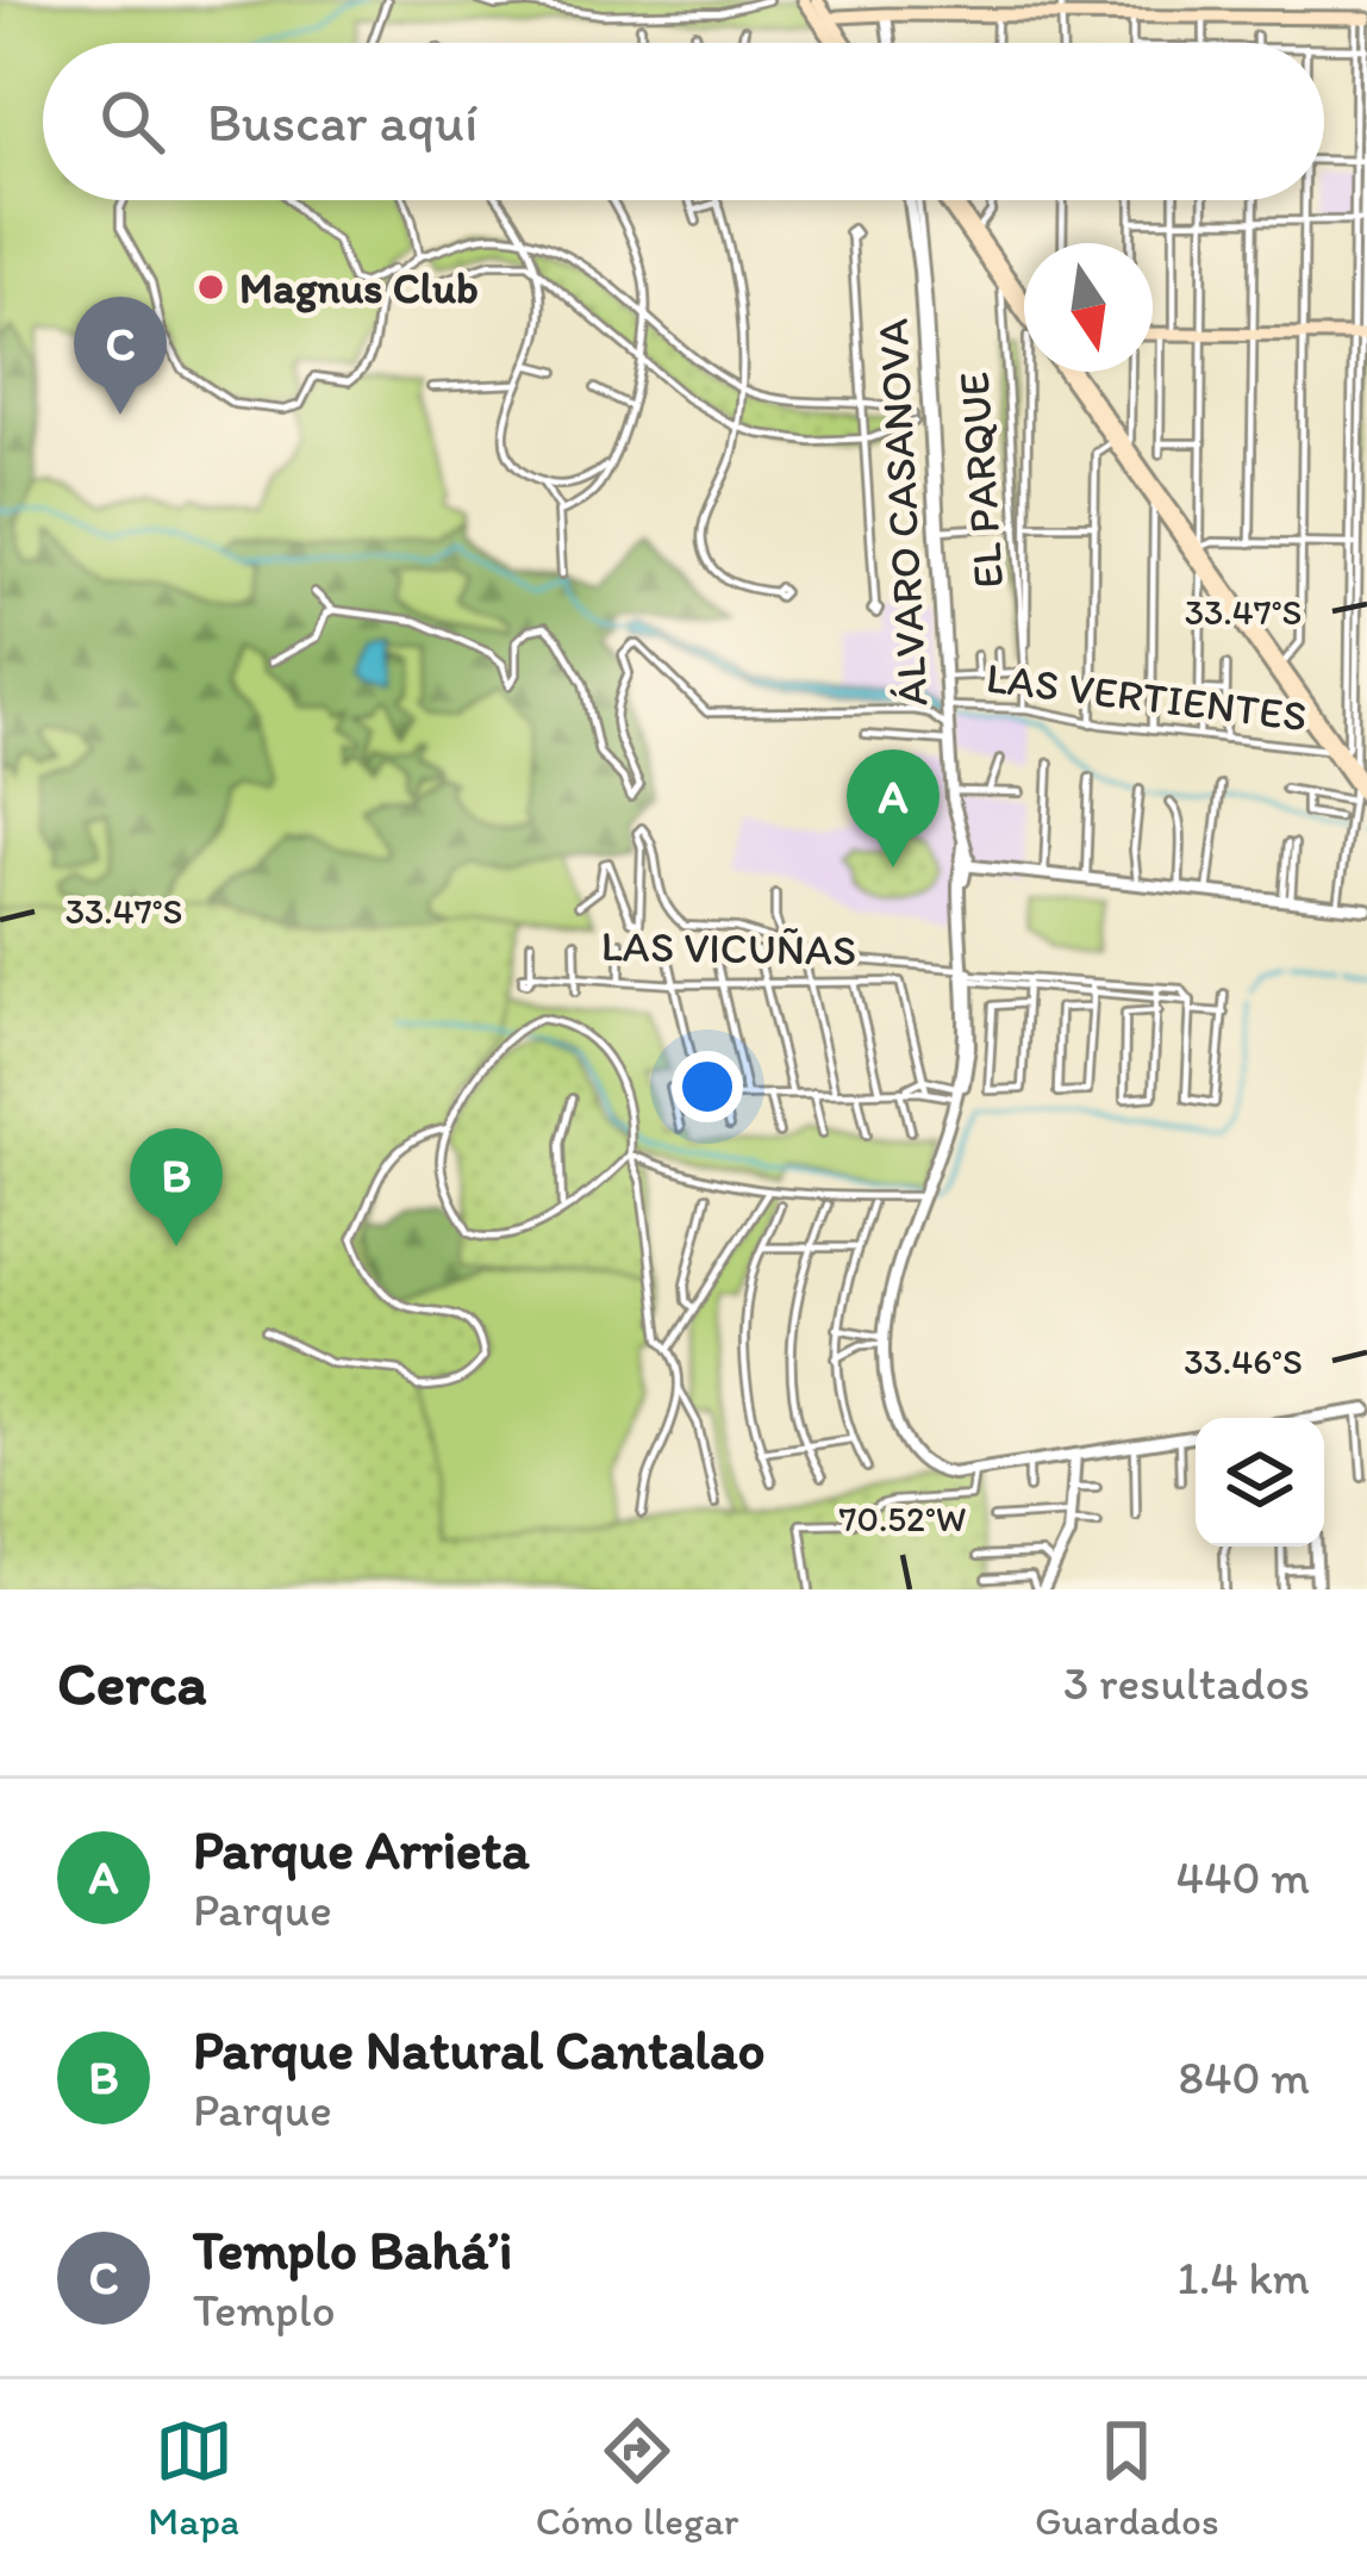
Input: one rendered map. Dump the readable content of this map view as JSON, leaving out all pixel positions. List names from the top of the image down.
{
  "streets": {
    "street": [
      "EL PARQUE",
      "ÁLVARO CASANOVA",
      "LAS VERTIENTES",
      "LAS VICUÑAS"
    ]
  },
  "crossings": [
    ["EL PARQUE", "LAS VERTIENTES"],
    ["ÁLVARO CASANOVA", "LAS VERTIENTES"]
  ],
  "places": ["Magnus Club"],
  "north": "bottom",
  "page": {
    "search": "Buscar aquí",
    "pins": ["C", "A", "B"],
    "heading": ["Cerca", "3 resultados"],
    "list": [
      {
        "mark": "A",
        "name": "Parque Arrieta",
        "note": "Parque",
        "value": "440 m"
      },
      {
        "mark": "B",
        "name": "Parque Natural Cantalao",
        "note": "Parque",
        "value": "840 m"
      },
      {
        "mark": "C",
        "name": "Templo Bahá’i",
        "note": "Templo",
        "value": "1.4 km"
      }
    ],
    "nav": ["Mapa", "Cómo llegar", "Guardados"]
  },
  "coordinates": ["33.47°S", "33.46°S", "70.52°W"]
}
